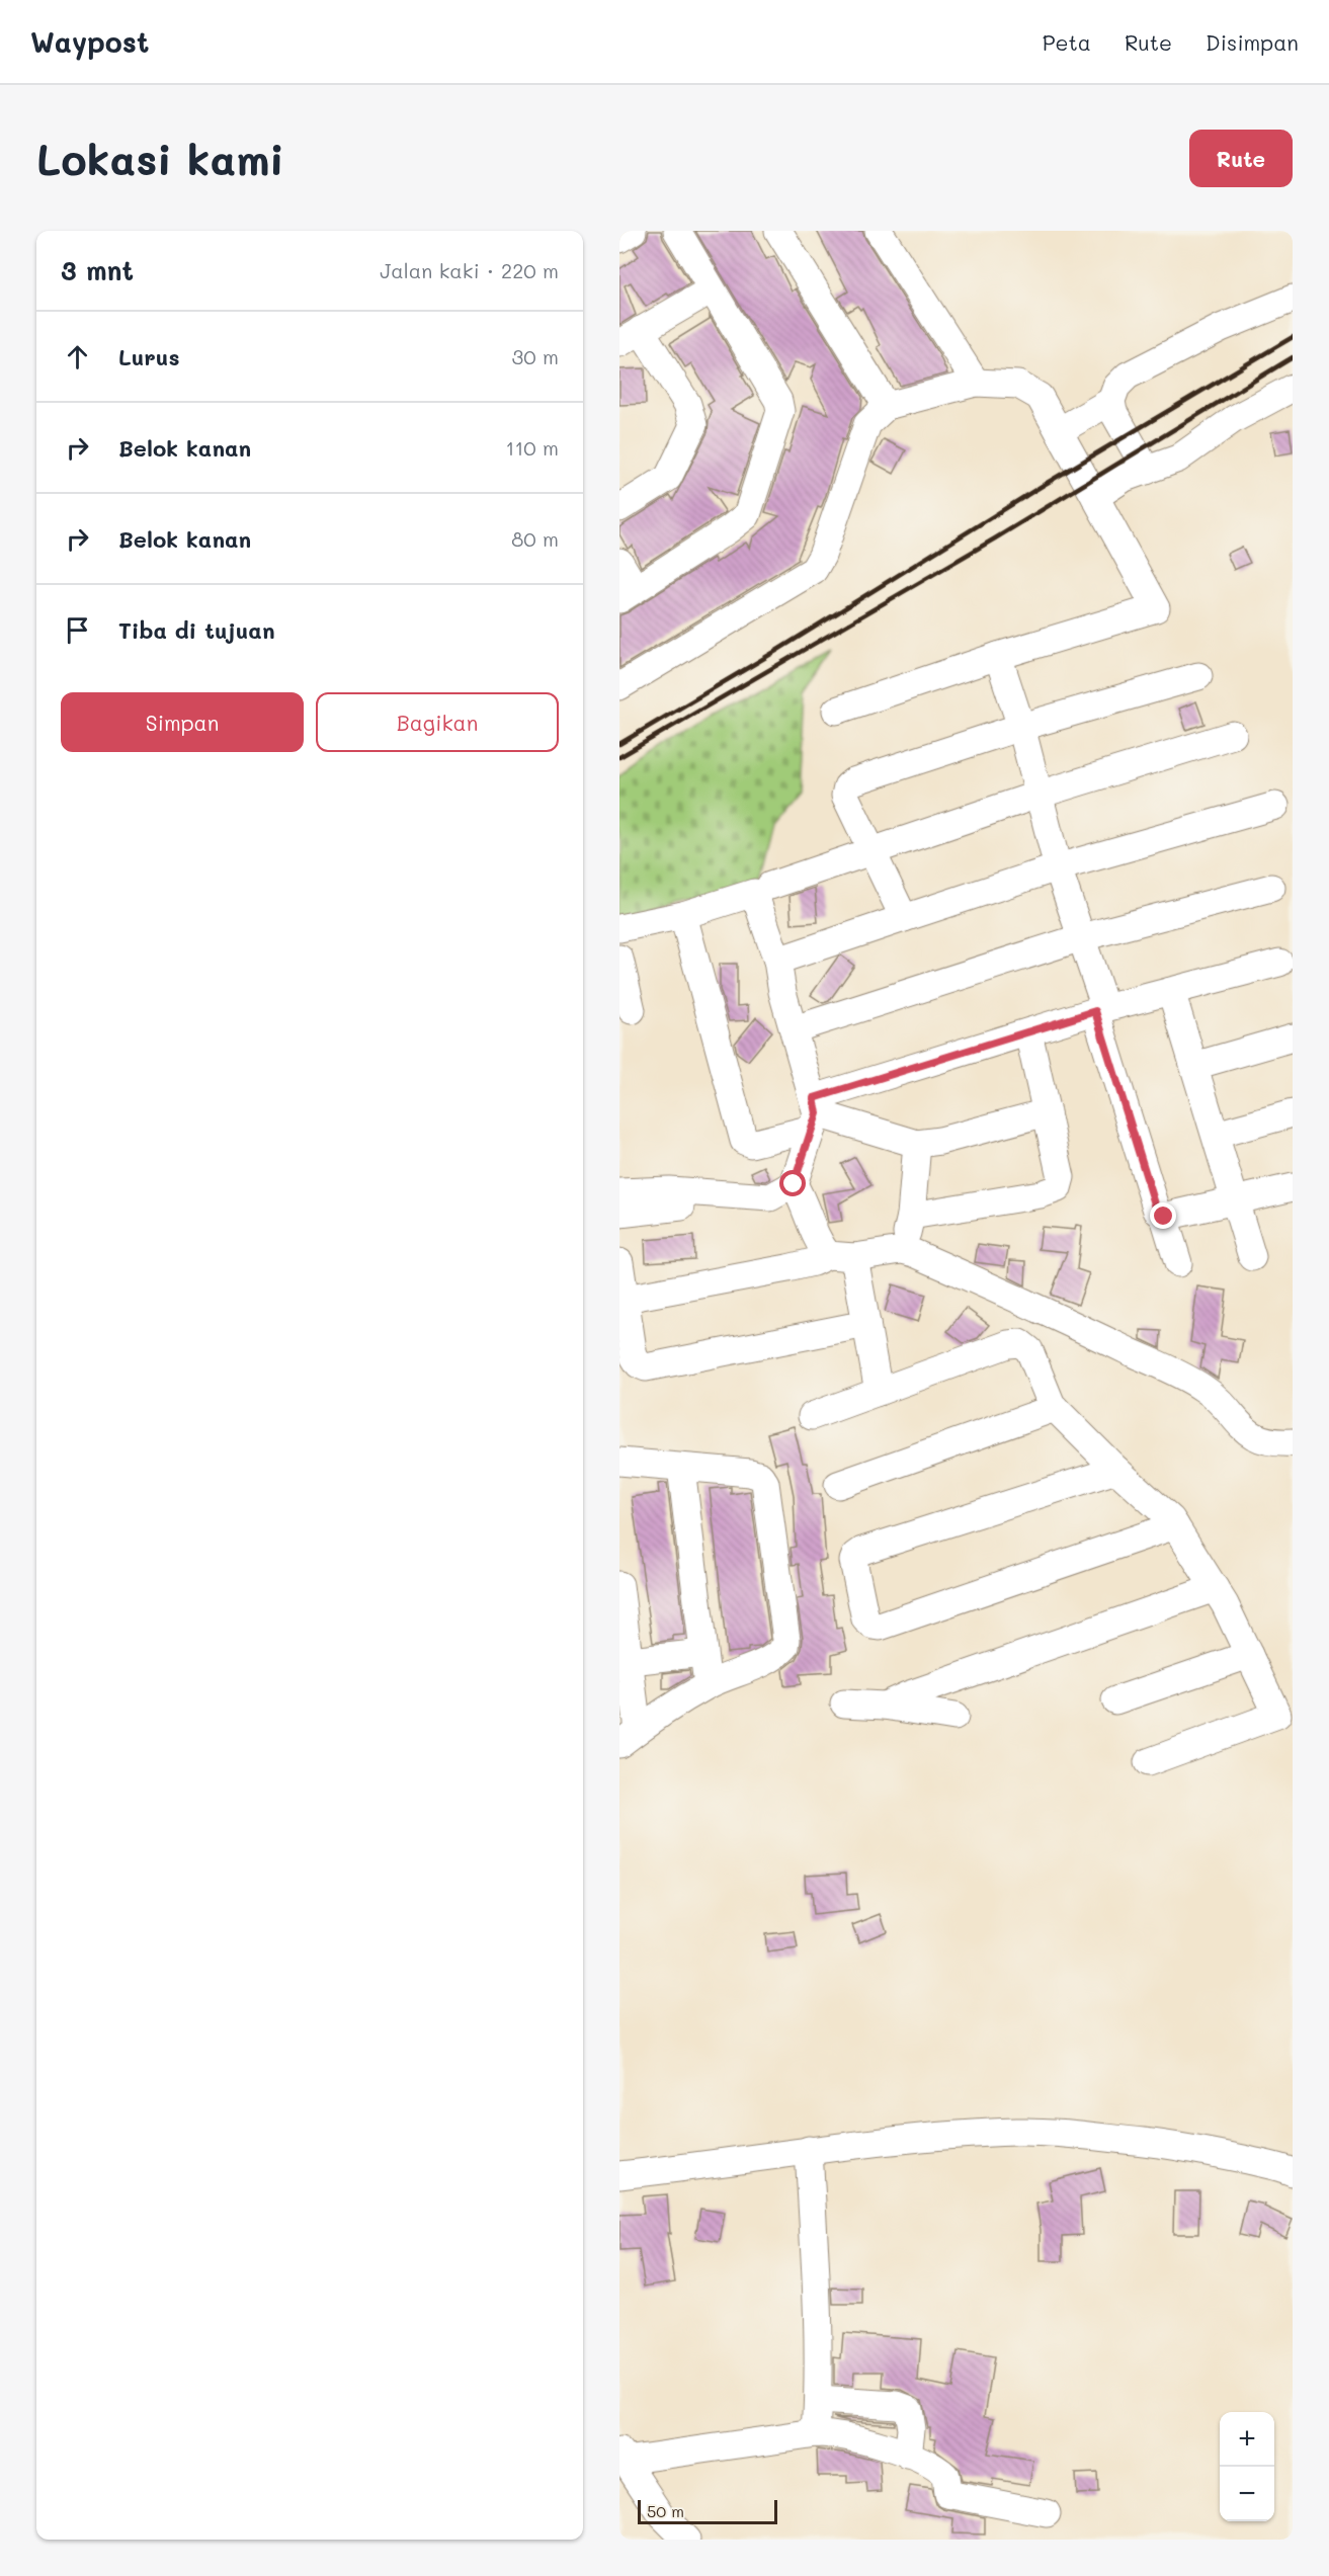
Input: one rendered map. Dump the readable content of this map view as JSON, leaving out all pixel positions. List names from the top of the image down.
{
  "scale_bar": "50 m",
  "page": {
    "header": "Waypost",
    "nav": ["Peta", "Rute", "Disimpan"],
    "buttons": [
      "Rute",
      ["Simpan", "Bagikan"]
    ],
    "title": "Lokasi kami",
    "heading": ["3 mnt", "Jalan kaki · 220 m"],
    "list": [
      ["Lurus", "30 m"],
      ["Belok kanan", "110 m"],
      ["Belok kanan", "80 m"],
      "Tiba di tujuan"
    ],
    "map_buttons": ["+", "−"],
    "scale": "50 m"
  }
}
